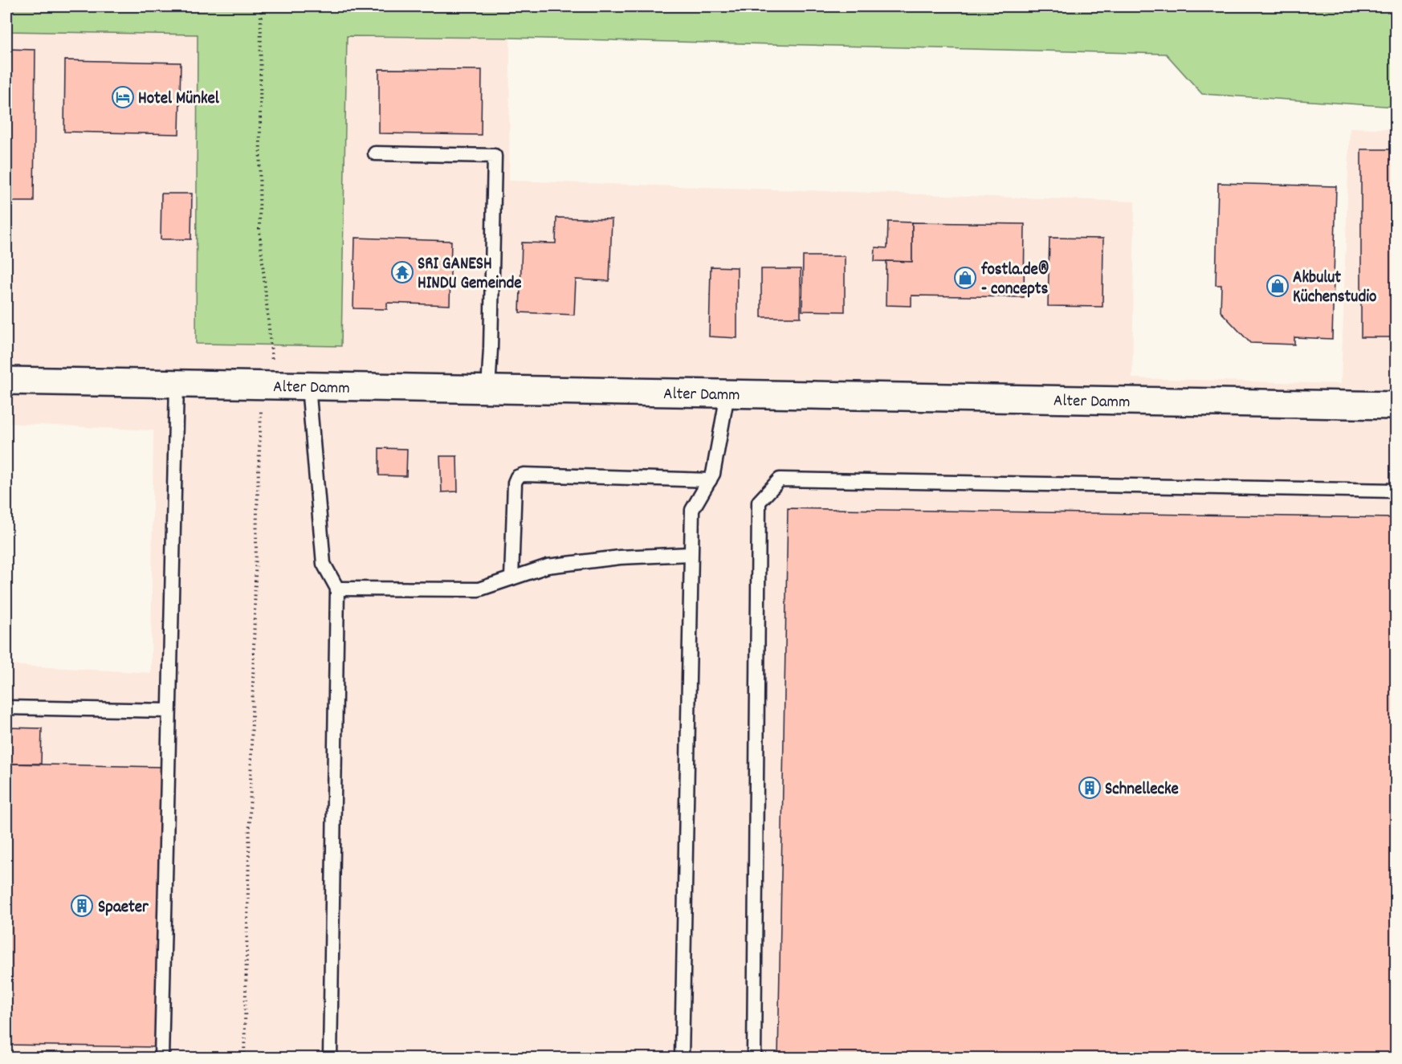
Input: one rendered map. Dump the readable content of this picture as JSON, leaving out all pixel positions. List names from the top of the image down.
{
  "streets": {
    "street": ["Alter Damm"]
  },
  "places": {
    "hotel": ["Hotel Münkel"],
    "temple": ["SRI GANESH HINDU Gemeinde"],
    "shop": ["fostla.de® - concepts", "Akbulut Küchenstudio"],
    "building": ["Schnellecke", "Spaeter"]
  }
}
